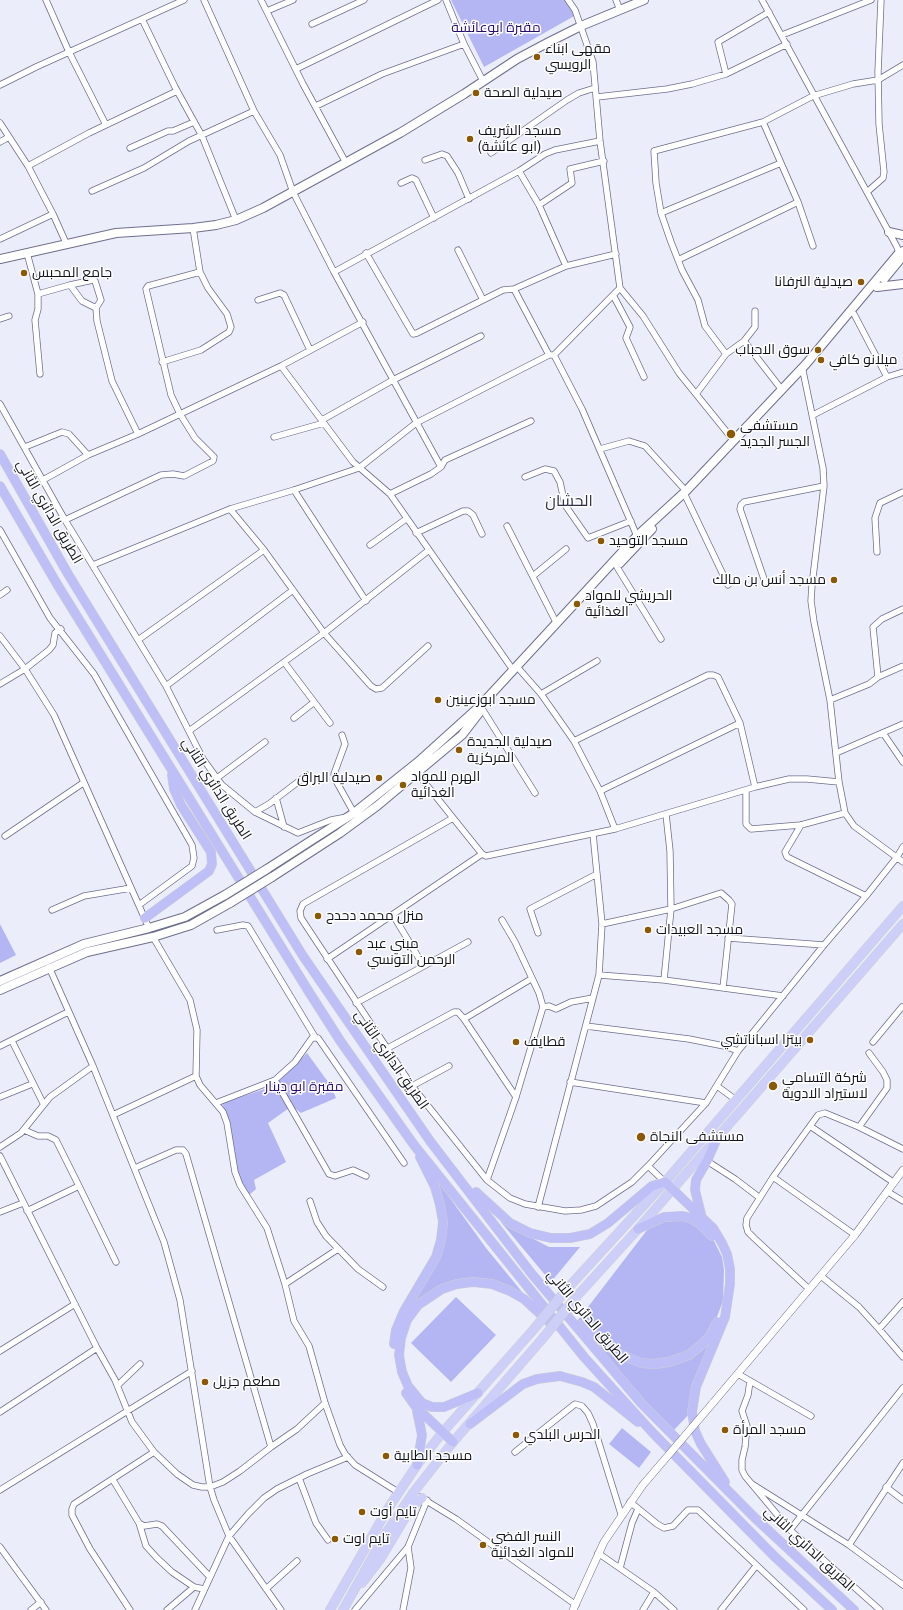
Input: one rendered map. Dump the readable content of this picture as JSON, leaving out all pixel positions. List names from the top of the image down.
{
  "streets": {
    "highway": ["الطريق الدائري الثاني"]
  },
  "districts": ["الحشان"],
  "parks": ["مقبرة ابوعائشة", "مقبرة ابو دينار"],
  "places": [
    "مقهى ابناء الرويسي",
    "صيدلية الصحة",
    "مسجد الشريف (ابو عائشة)",
    "جامع المحبس",
    "صيدلية النرفانا",
    "سوق الاحباب",
    "ميلانو كافي",
    "مستشفى الجسر الجديد",
    "مسجد التوحيد",
    "مسجد أنس بن مالك",
    "الحريشي للمواد الغذائية",
    "مسجد ابوزعينين",
    "صيدلية الجديدة المركزية",
    "صيدلية البراق",
    "الهرم للمواد الغدائية",
    "منزل محمد دحدح",
    "مسجد العبيدات",
    "مبني عبد الرحمن التونسي",
    "بيتزا اسباناتشي",
    "قطايف",
    "شركة التسامي لاستيراد الادوية",
    "مستشفى النجاة",
    "مطعم جزيل",
    "مسجد المرأة",
    "الحرس البلدي",
    "مسجد الطابية",
    "تايم أوت",
    "تايم اوت",
    "النسر الفضي للمواد الغدائية"
  ]
}
